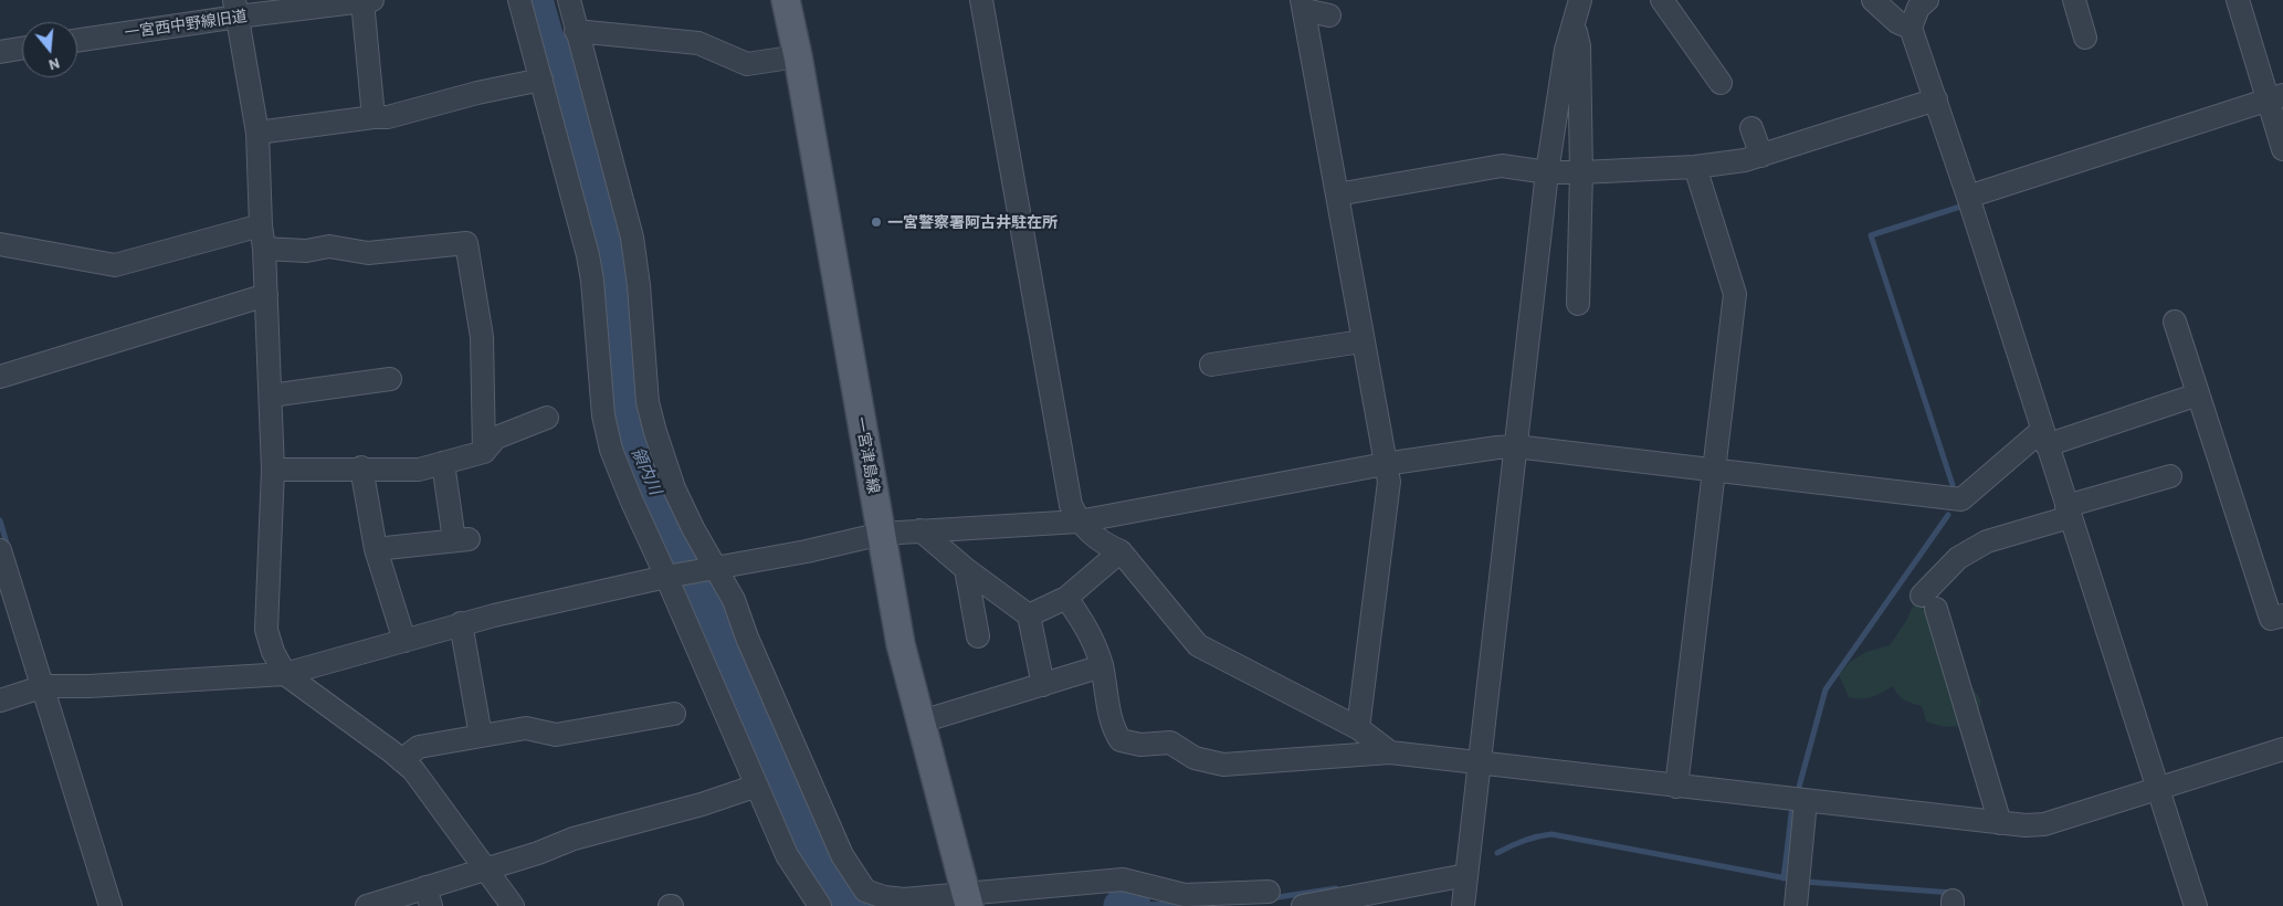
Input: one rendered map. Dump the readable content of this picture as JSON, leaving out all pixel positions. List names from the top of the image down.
{
  "streets": {
    "main road": ["一宮津島線"],
    "street": ["一宮西中野線旧道"]
  },
  "water": ["領内川"],
  "places": ["一宮警察署阿古井駐在所"],
  "north": "bottom"
}
